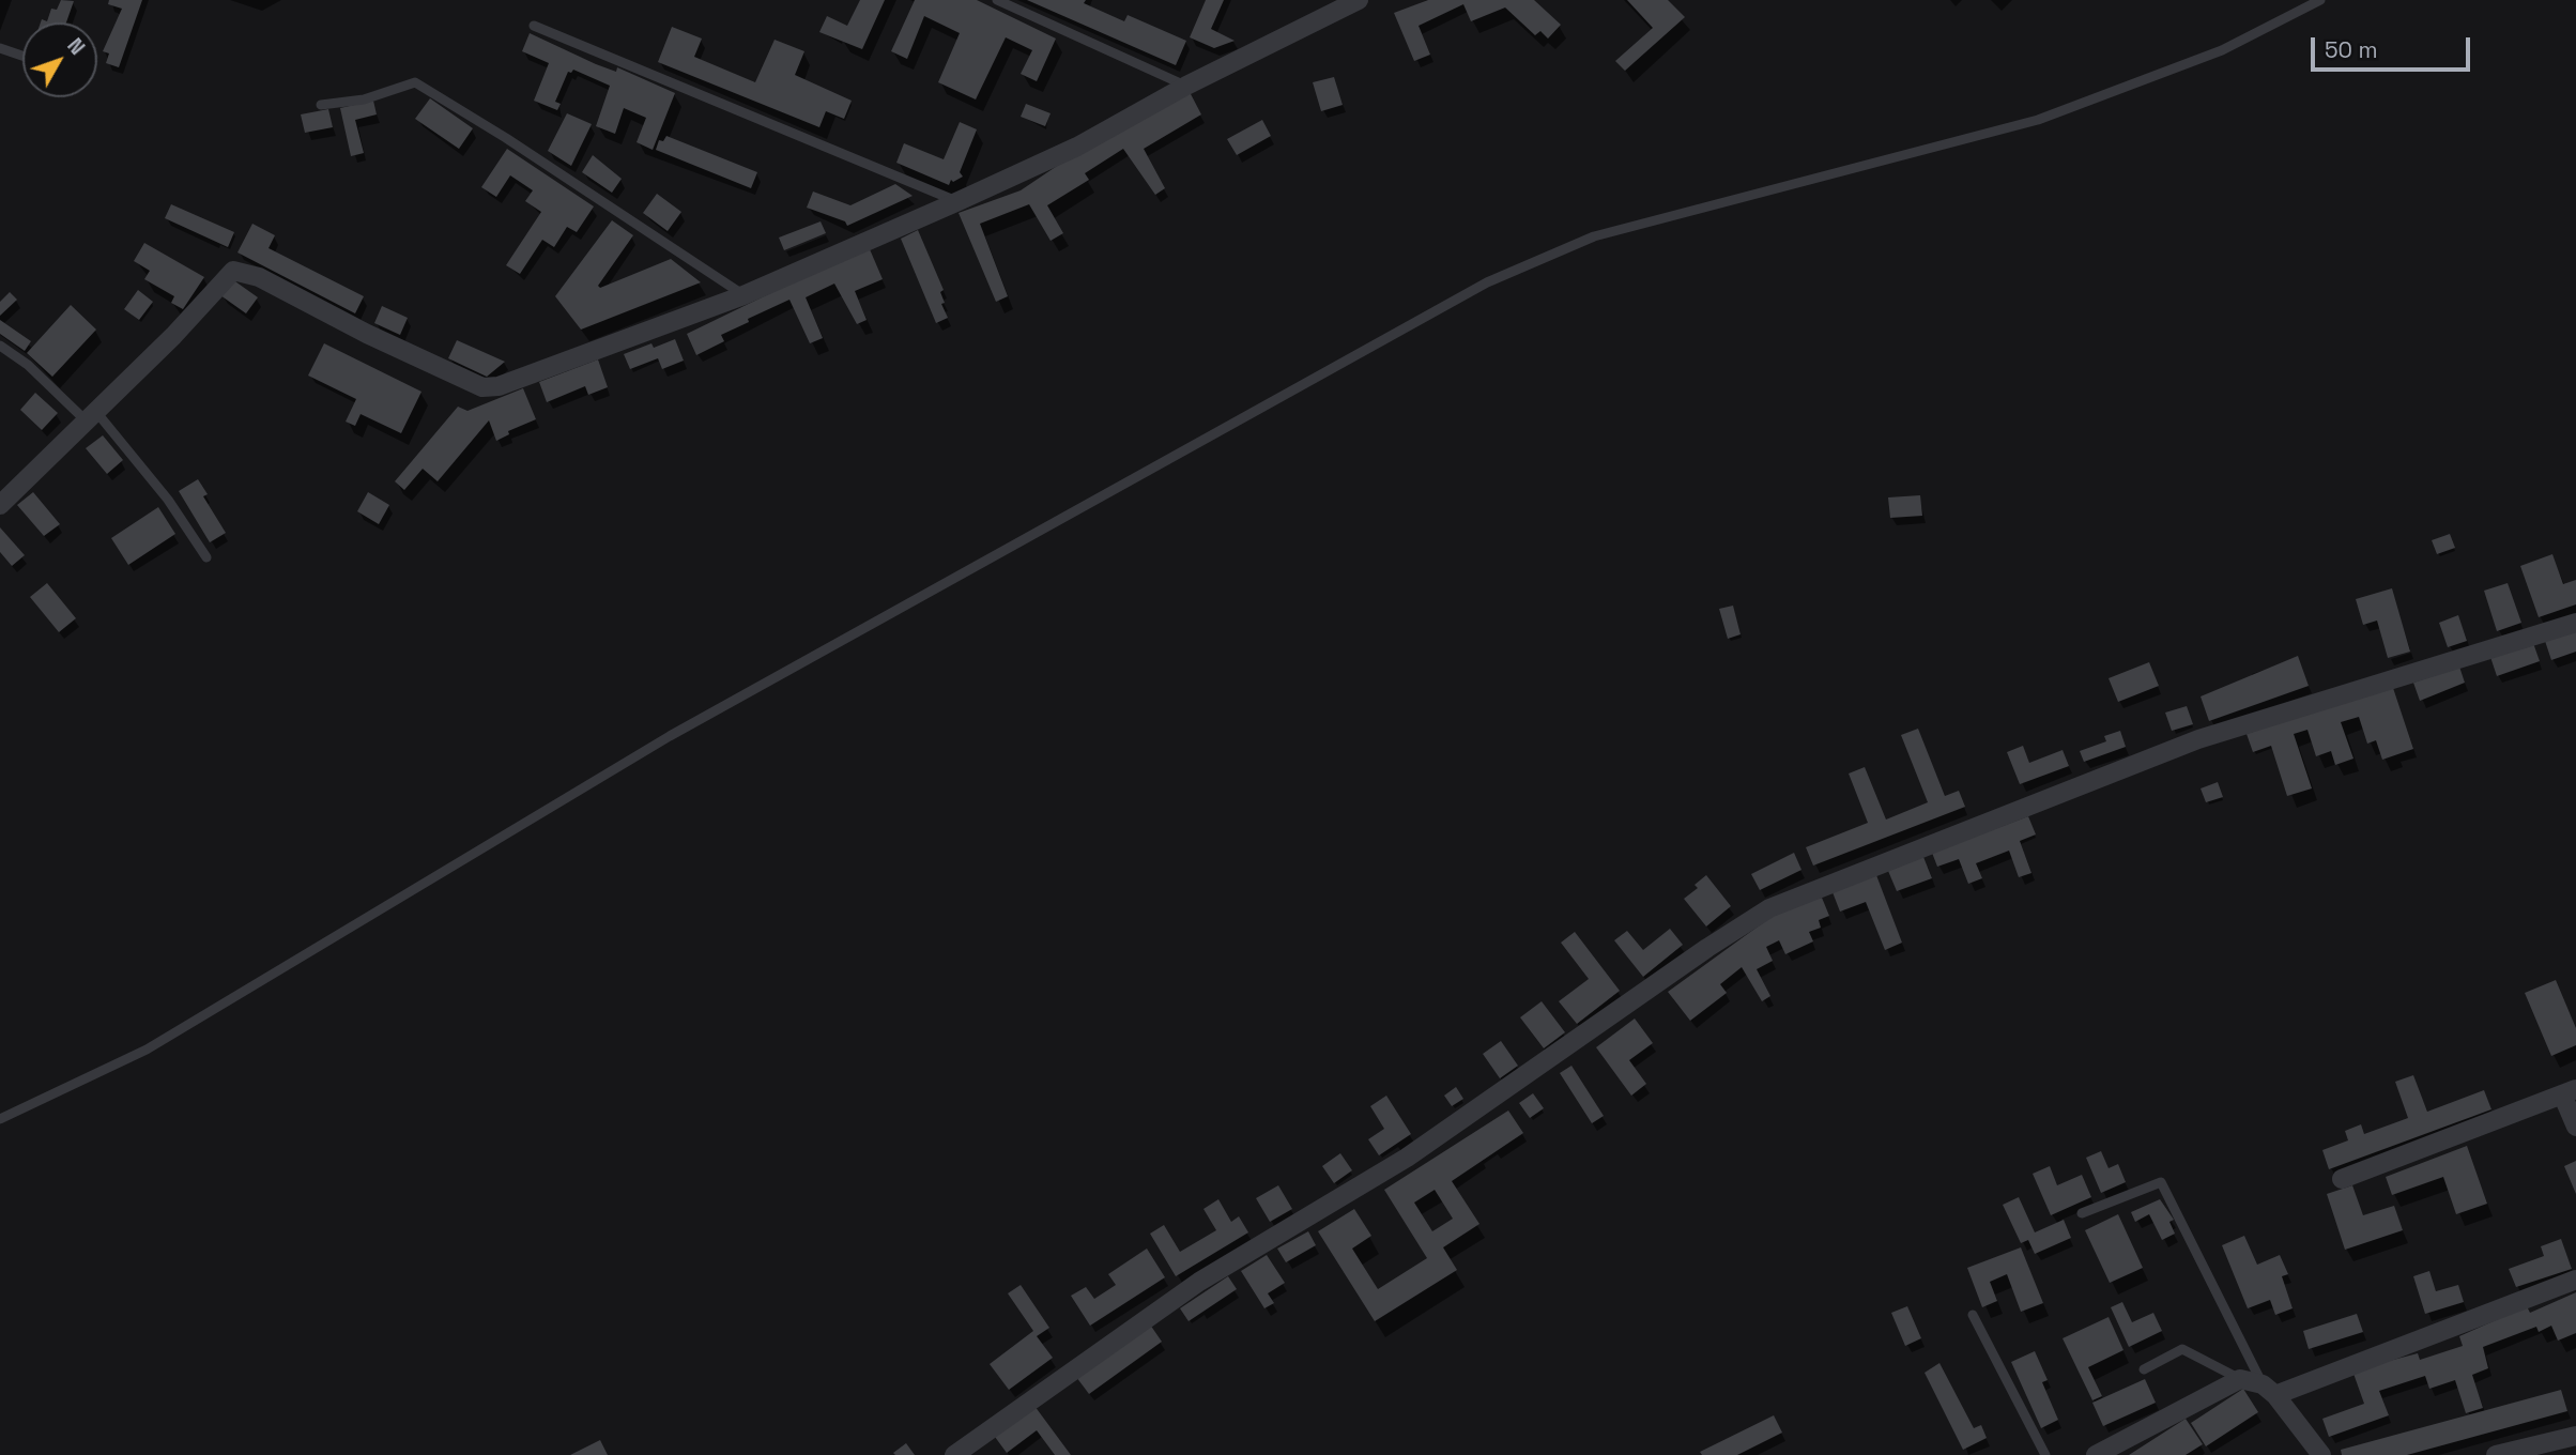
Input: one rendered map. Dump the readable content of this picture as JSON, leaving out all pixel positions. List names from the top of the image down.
{
  "scale_bar": "50 m",
  "north": "top right"
}
